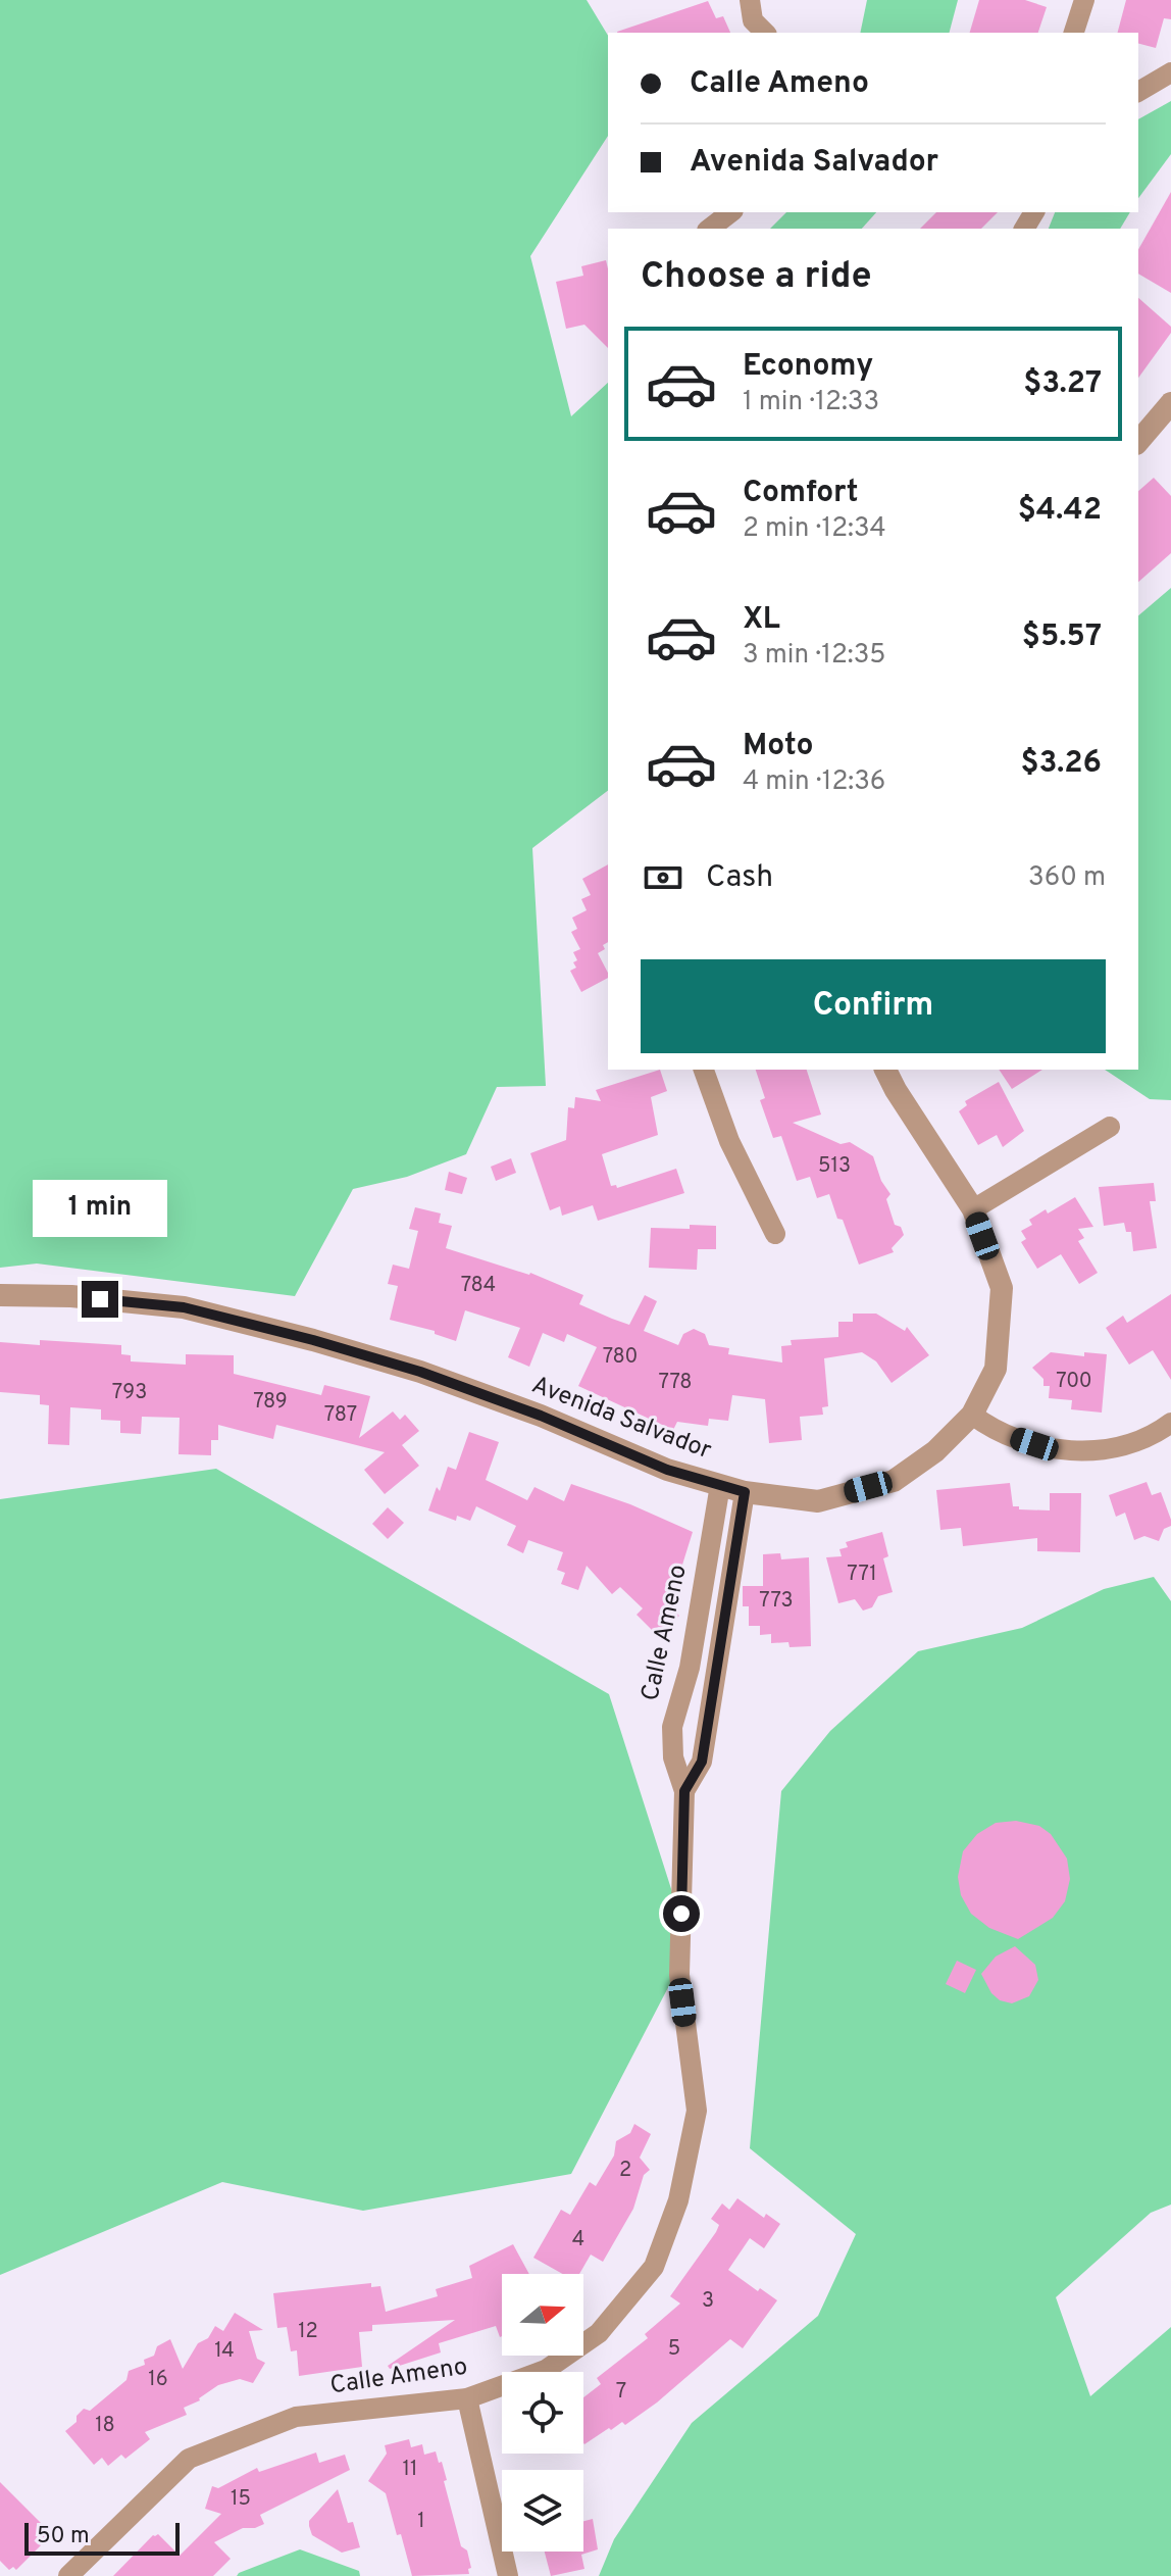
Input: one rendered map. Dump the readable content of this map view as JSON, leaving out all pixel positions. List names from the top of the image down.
{
  "streets": {
    "street": ["Avenida Salvador", "Calle Ameno"]
  },
  "crossings": [
    ["Avenida Salvador", "Calle Ameno"]
  ],
  "house_numbers": [
    "513",
    "784",
    "780",
    "700",
    "778",
    "793",
    "789",
    "787",
    "771",
    "773",
    "2",
    "4",
    "3",
    "12",
    "5",
    "14",
    "16",
    "7",
    "18",
    "11",
    "15",
    "1"
  ],
  "scale_bar": "50 m",
  "north": "right",
  "page": {
    "banner": ["Calle Ameno", "Avenida Salvador"],
    "heading": "Choose a ride",
    "list": [
      {
        "name": "Economy",
        "note": "1 min · 12:33",
        "value": "$3.27"
      },
      {
        "name": "Comfort",
        "note": "2 min · 12:34",
        "value": "$4.42"
      },
      {
        "name": "XL",
        "note": "3 min · 12:35",
        "value": "$5.57"
      },
      {
        "name": "Moto",
        "note": "4 min · 12:36",
        "value": "$3.26"
      }
    ],
    "pay": ["Cash", "360 m"],
    "buttons": "Confirm",
    "bubble": "1 min",
    "scale": "50 m"
  }
}
